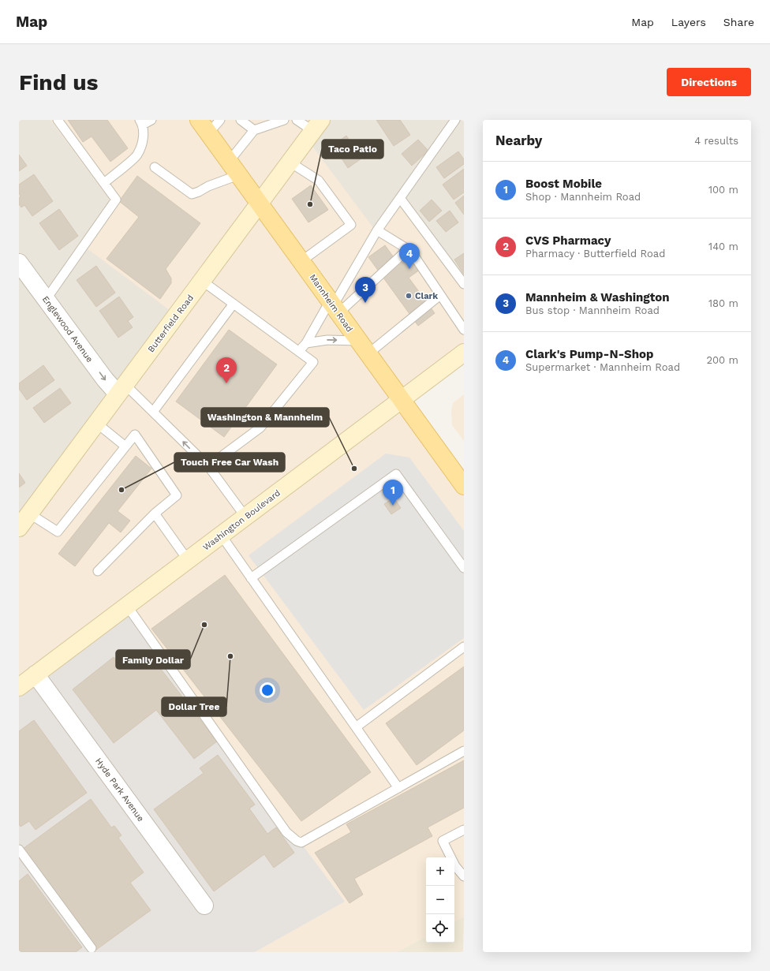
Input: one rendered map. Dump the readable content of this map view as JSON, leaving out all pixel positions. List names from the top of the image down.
{
  "streets": {
    "main road": ["Mannheim Road", "Butterfield Road", "Washington Boulevard"],
    "street": ["Englewood Avenue", "Hyde Park Avenue"]
  },
  "crossings": [
    ["Mannheim Road", "Butterfield Road"],
    ["Mannheim Road", "Washington Boulevard"],
    ["Butterfield Road", "Englewood Avenue"],
    ["Washington Boulevard", "Hyde Park Avenue"]
  ],
  "one_way": ["Englewood Avenue"],
  "places": [
    "Taco Patio",
    "Clark",
    "Washington & Mannheim",
    "Touch Free Car Wash",
    "Family Dollar",
    "Dollar Tree"
  ],
  "page": {
    "header": "Map",
    "nav": ["Map", "Layers", "Share"],
    "buttons": "Directions",
    "title": "Find us",
    "heading": ["Nearby", "4 results"],
    "list": [
      {
        "mark": "1",
        "name": "Boost Mobile",
        "note": "Shop · Mannheim Road",
        "value": "100 m"
      },
      {
        "mark": "2",
        "name": "CVS Pharmacy",
        "note": "Pharmacy · Butterfield Road",
        "value": "140 m"
      },
      {
        "mark": "3",
        "name": "Mannheim & Washington",
        "note": "Bus stop · Mannheim Road",
        "value": "180 m"
      },
      {
        "mark": "4",
        "name": "Clark's Pump-N-Shop",
        "note": "Supermarket · Mannheim Road",
        "value": "200 m"
      }
    ],
    "pins": [
      "4",
      "3",
      "2",
      "1"
    ],
    "map_buttons": ["+", "−"]
  }
}
